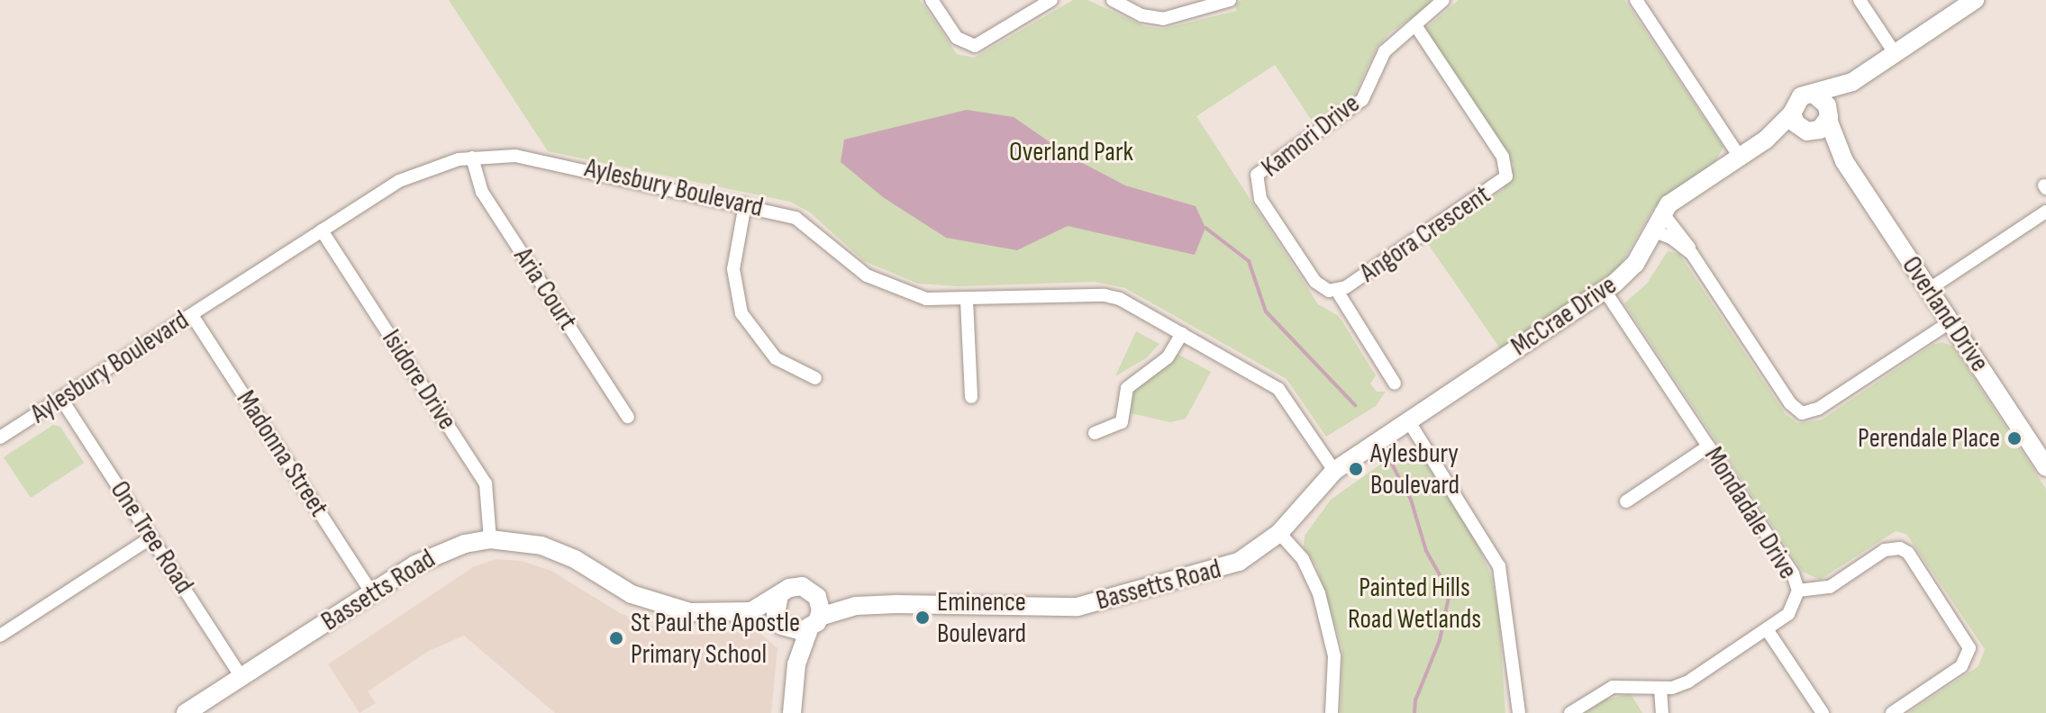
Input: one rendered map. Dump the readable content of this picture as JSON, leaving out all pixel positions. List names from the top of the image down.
{
  "streets": {
    "street": [
      "Kamori Drive",
      "Aylesbury Boulevard",
      "Angora Crescent",
      "Aria Court",
      "Overland Drive",
      "McCrae Drive",
      "Isidore Drive",
      "Madonna Street",
      "Mondadale Drive",
      "One Tree Road",
      "Bassetts Road"
    ]
  },
  "crossings": [
    ["Kamori Drive", "Angora Crescent"],
    ["Aylesbury Boulevard", "Aria Court"],
    ["Aylesbury Boulevard", "Isidore Drive"],
    ["Aylesbury Boulevard", "Madonna Street"],
    ["Aylesbury Boulevard", "One Tree Road"],
    ["Aylesbury Boulevard", "Bassetts Road"],
    ["Overland Drive", "McCrae Drive"],
    ["McCrae Drive", "Mondadale Drive"],
    ["McCrae Drive", "Bassetts Road"],
    ["Isidore Drive", "Bassetts Road"],
    ["Madonna Street", "Bassetts Road"],
    ["One Tree Road", "Bassetts Road"]
  ],
  "parks": ["Overland Park", "Painted Hills Road Wetlands"],
  "places": [
    "Perendale Place",
    "Aylesbury Boulevard",
    "Eminence Boulevard",
    "St Paul the Apostle Primary School"
  ]
}
